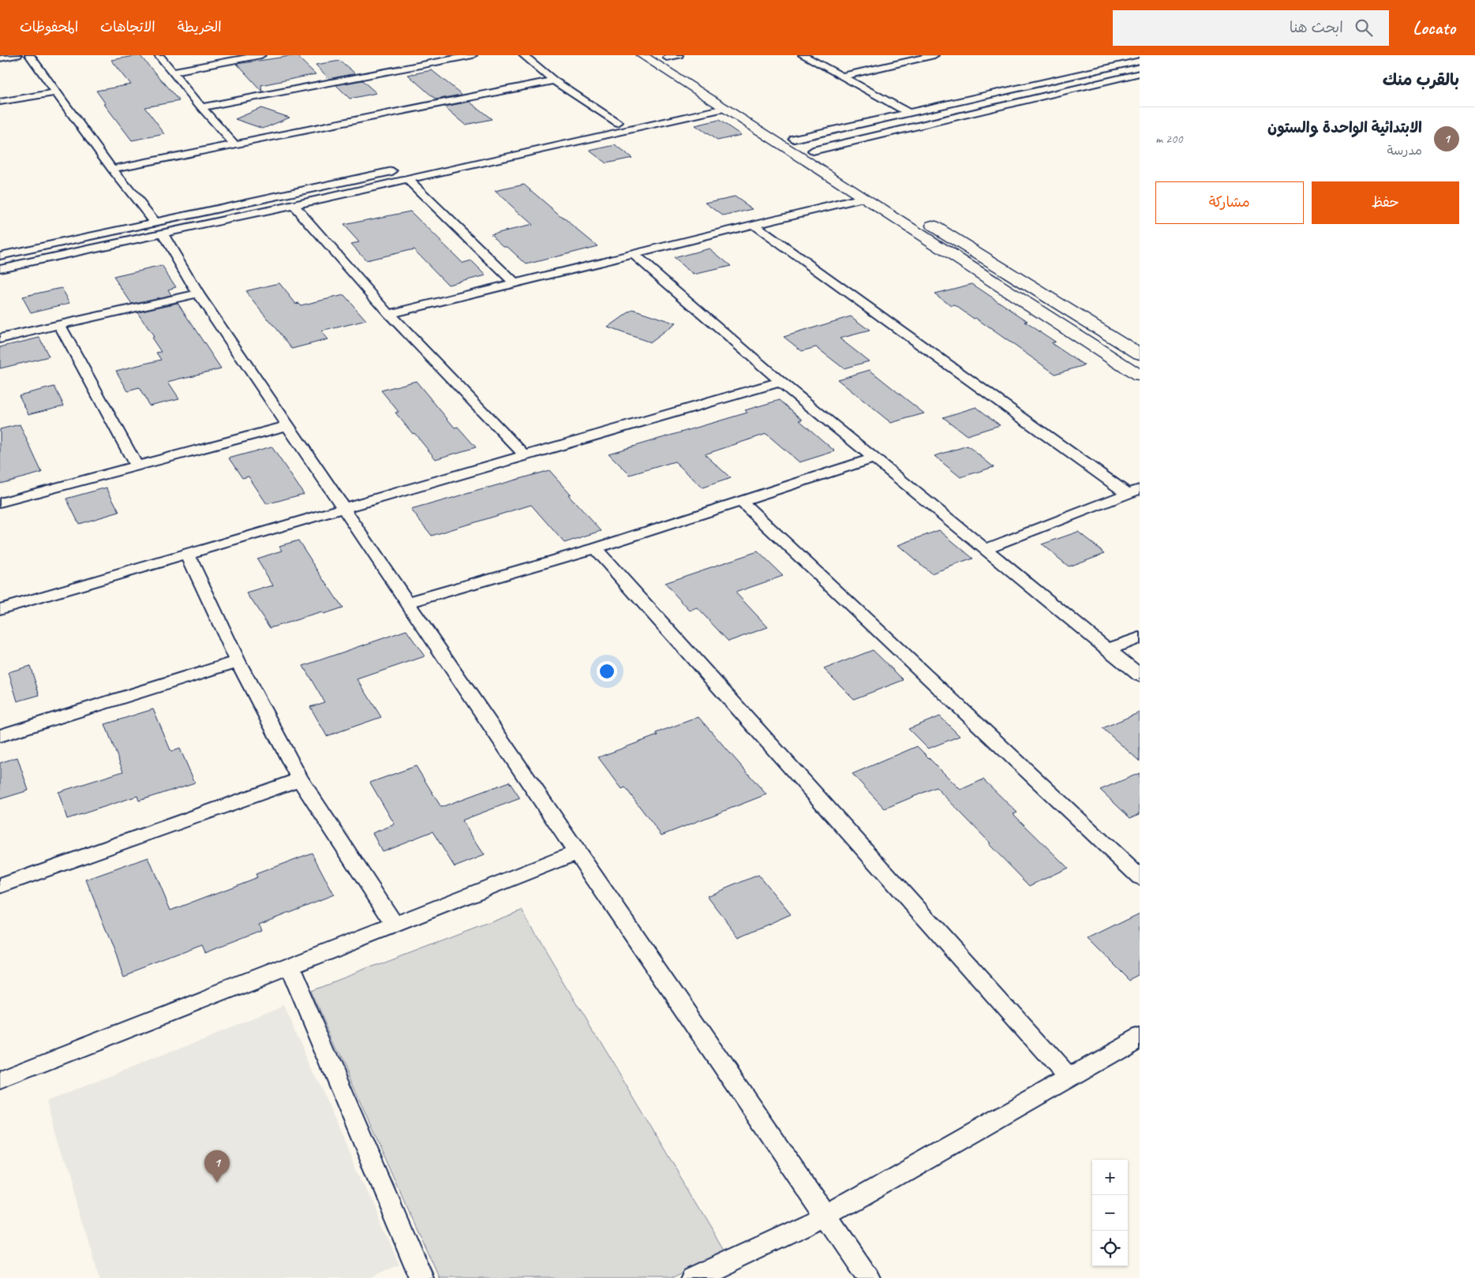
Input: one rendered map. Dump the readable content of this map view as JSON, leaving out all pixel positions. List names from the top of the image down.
{
  "page": {
    "header": "Locato",
    "search": "ابحث هنا",
    "nav": ["الخريطة", "الاتجاهات", "المحفوظات"],
    "heading": "بالقرب منك",
    "list": [
      {
        "mark": "1",
        "name": "الابتدائية الواحدة والستون",
        "note": "مدرسة",
        "value": "200 m"
      }
    ],
    "buttons": ["حفظ", "مشاركة"],
    "pins": "1",
    "map_buttons": ["+", "−"]
  }
}
